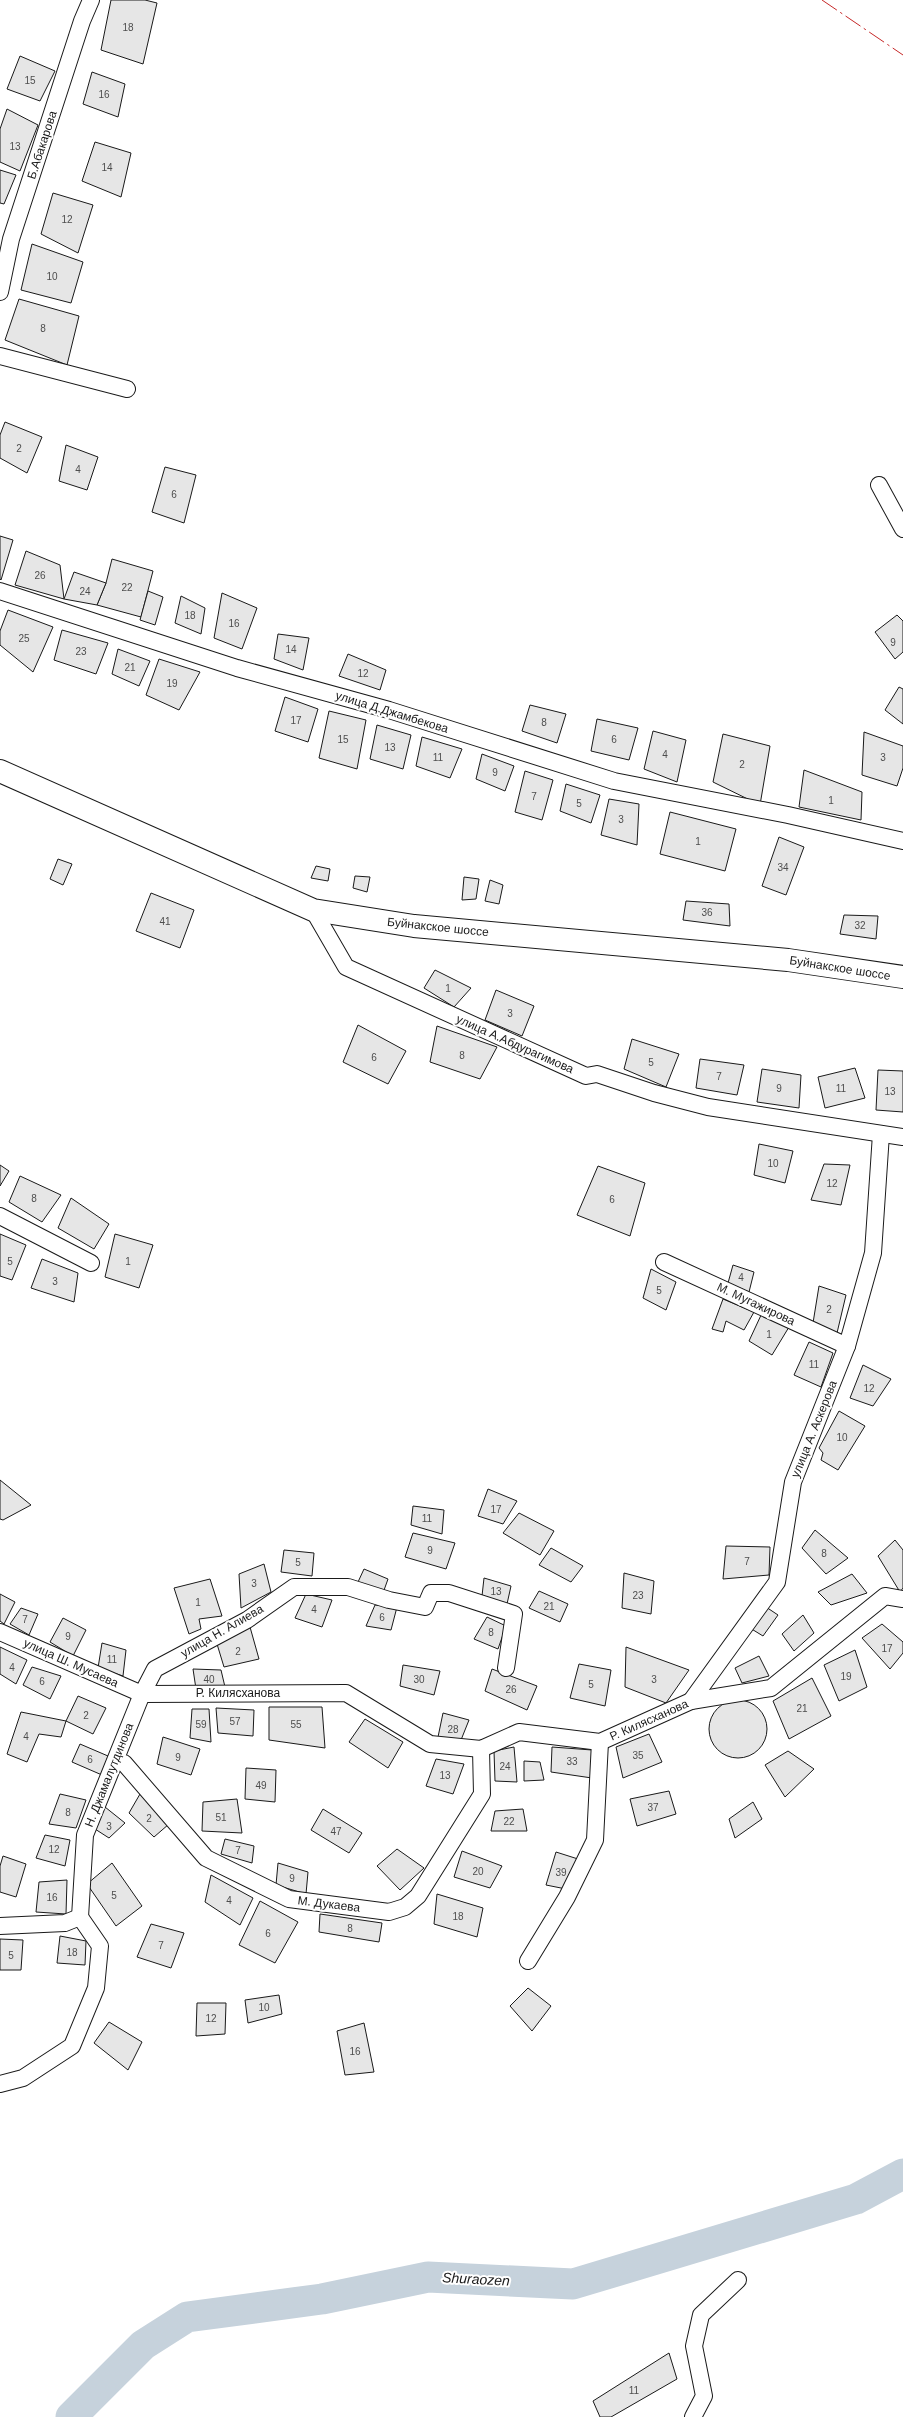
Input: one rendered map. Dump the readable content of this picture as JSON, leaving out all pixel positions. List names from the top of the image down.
{
  "streets": {
    "main road": ["Буйнакское шоссе"],
    "street": [
      "Б.Абакарова",
      "улица Д.Джамбекова",
      "улица А.Абдурагимова",
      "М. Мугажирова",
      "улица А. Аскерова",
      "улица Н. Алиева",
      "улица Ш. Мусаева",
      "Р. Килясханова",
      "Н. Джамалутдинова",
      "М. Дукаева"
    ]
  },
  "crossings": [
    ["Буйнакское шоссе", "улица А.Абдурагимова"],
    ["улица А.Абдурагимова", "улица А. Аскерова"],
    ["М. Мугажирова", "улица А. Аскерова"],
    ["улица А. Аскерова", "Р. Килясханова"],
    ["улица Н. Алиева", "улица Ш. Мусаева"],
    ["улица Н. Алиева", "Р. Килясханова"],
    ["улица Н. Алиева", "Н. Джамалутдинова"],
    ["улица Ш. Мусаева", "Р. Килясханова"],
    ["улица Ш. Мусаева", "Н. Джамалутдинова"],
    ["Р. Килясханова", "Н. Джамалутдинова"],
    ["Р. Килясханова", "М. Дукаева"]
  ],
  "water": ["Shuraozen"],
  "house_numbers": [
    "18",
    "15",
    "16",
    "13",
    "14",
    "12",
    "10",
    "8",
    "2",
    "4",
    "6",
    "26",
    "22",
    "24",
    "18",
    "16",
    "25",
    "9",
    "14",
    "23",
    "21",
    "12",
    "19",
    "17",
    "8",
    "15",
    "6",
    "13",
    "4",
    "11",
    "3",
    "2",
    "9",
    "7",
    "1",
    "5",
    "3",
    "1",
    "34",
    "36",
    "41",
    "32",
    "1",
    "3",
    "8",
    "6",
    "5",
    "7",
    "9",
    "11",
    "13",
    "10",
    "12",
    "8",
    "6",
    "5",
    "1",
    "4",
    "3",
    "5",
    "2",
    "1",
    "11",
    "12",
    "10",
    "17",
    "11",
    "9",
    "8",
    "7",
    "5",
    "3",
    "13",
    "23",
    "1",
    "21",
    "4",
    "6",
    "7",
    "8",
    "9",
    "17",
    "2",
    "11",
    "4",
    "19",
    "40",
    "30",
    "3",
    "6",
    "5",
    "26",
    "21",
    "2",
    "57",
    "59",
    "55",
    "28",
    "4",
    "35",
    "9",
    "6",
    "33",
    "24",
    "13",
    "49",
    "37",
    "8",
    "51",
    "2",
    "22",
    "3",
    "47",
    "12",
    "7",
    "20",
    "39",
    "9",
    "5",
    "16",
    "4",
    "18",
    "8",
    "6",
    "7",
    "18",
    "5",
    "10",
    "12",
    "16",
    "11"
  ]
}
